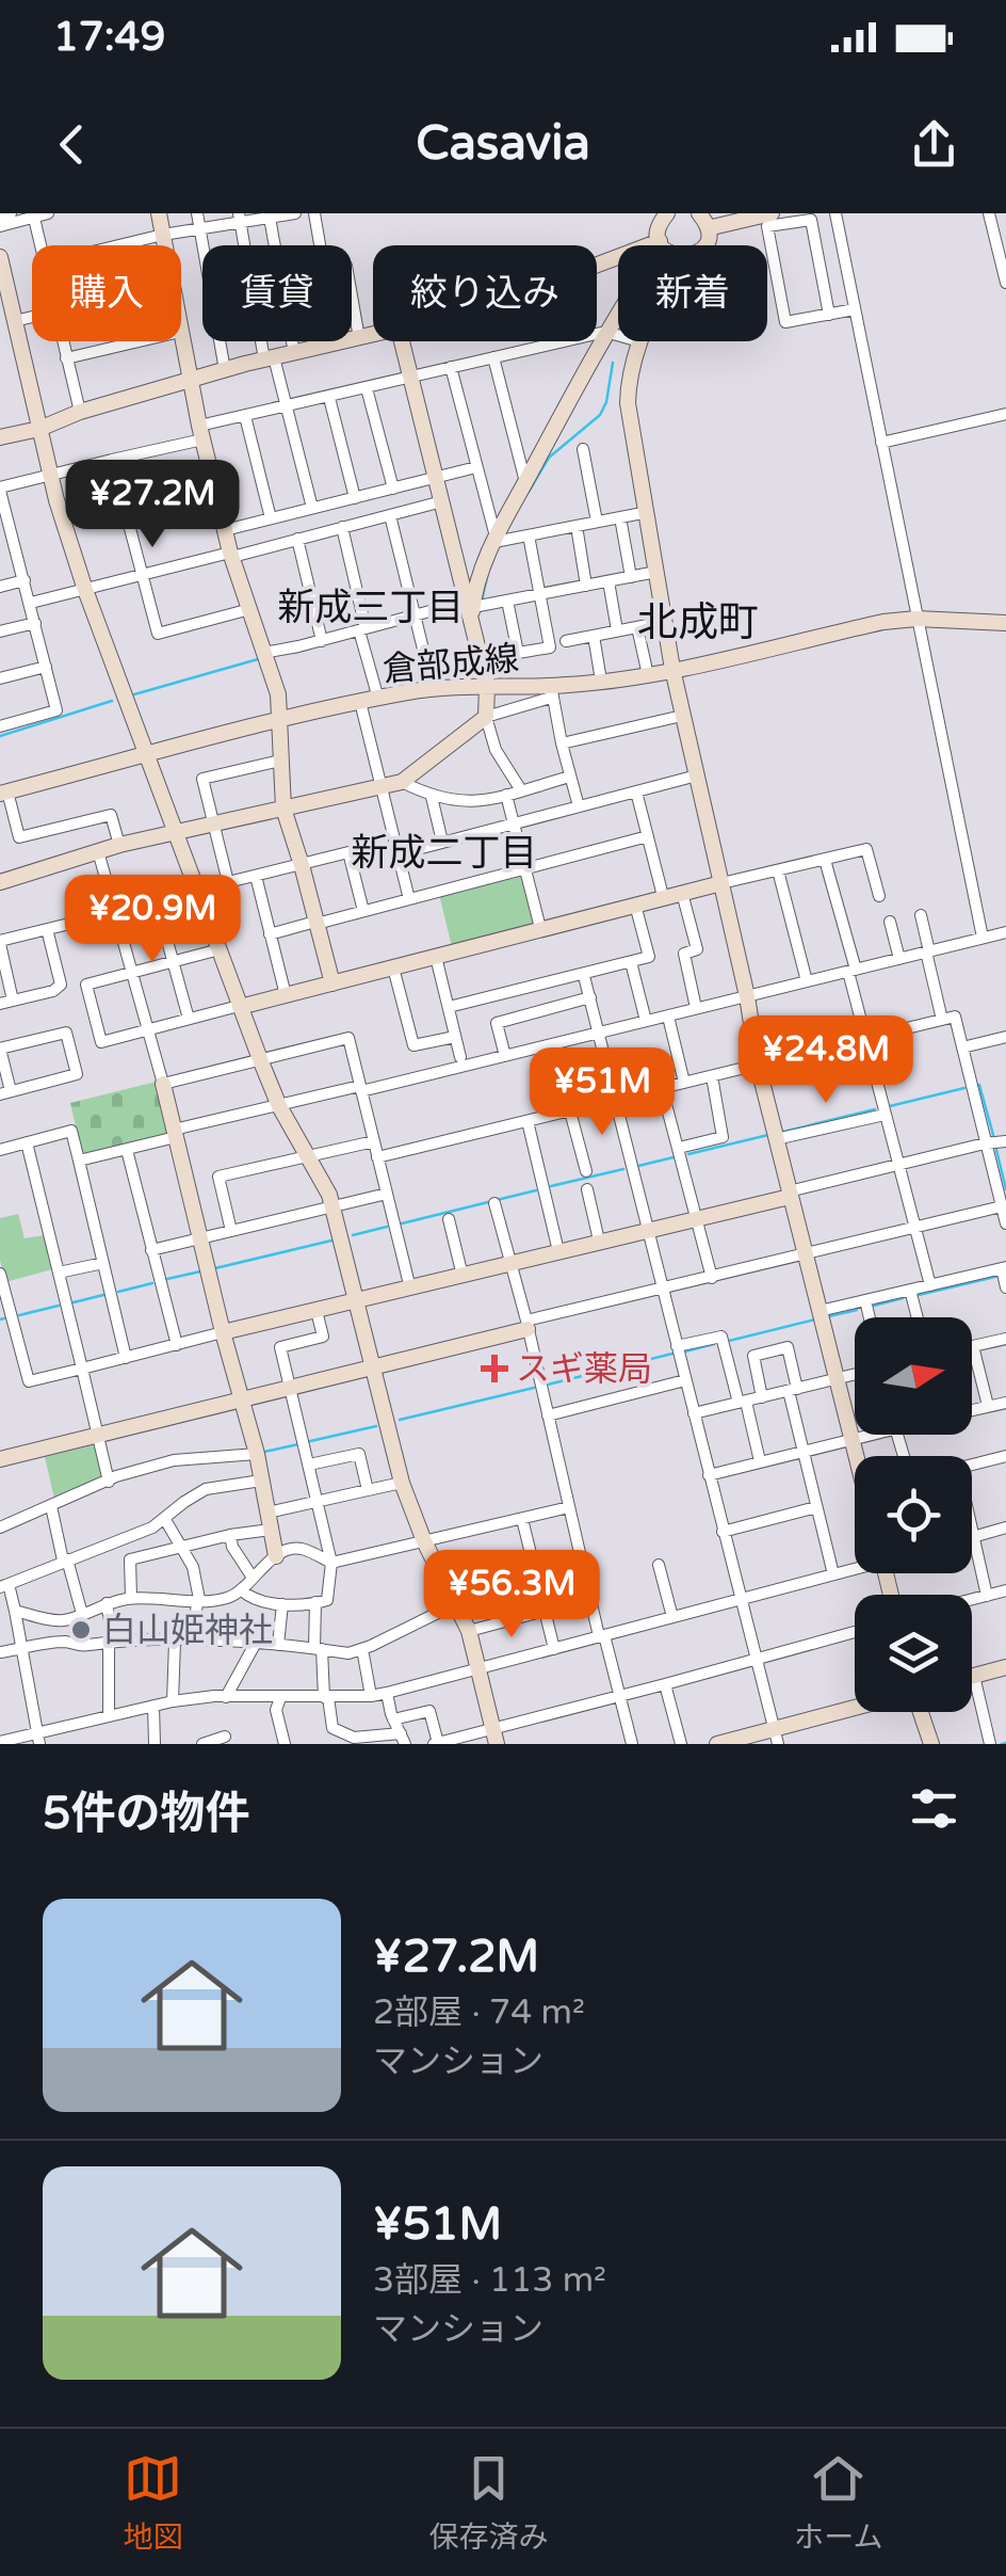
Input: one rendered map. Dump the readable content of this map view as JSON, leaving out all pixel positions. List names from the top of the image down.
{
  "streets": {
    "street": ["倉部成線"]
  },
  "districts": ["新成三丁目", "北成町", "新成二丁目"],
  "places": {
    "health": ["スギ薬局"],
    "other": ["白山姫神社"]
  },
  "north": "right",
  "page": {
    "status": "17:49",
    "header": "Casavia",
    "chip": [
      "購入",
      "賃貸",
      "絞り込み",
      "新着"
    ],
    "price": [
      "¥27.2M",
      "¥20.9M",
      "¥24.8M",
      "¥51M",
      "¥56.3M"
    ],
    "heading": "5件の物件",
    "list": [
      {
        "name": "¥27.2M",
        "note": "2部屋 · 74 m² · マンション"
      },
      {
        "name": "¥51M",
        "note": "3部屋 · 113 m² · マンション"
      }
    ],
    "tabs": ["地図", "保存済み", "ホーム"]
  }
}
